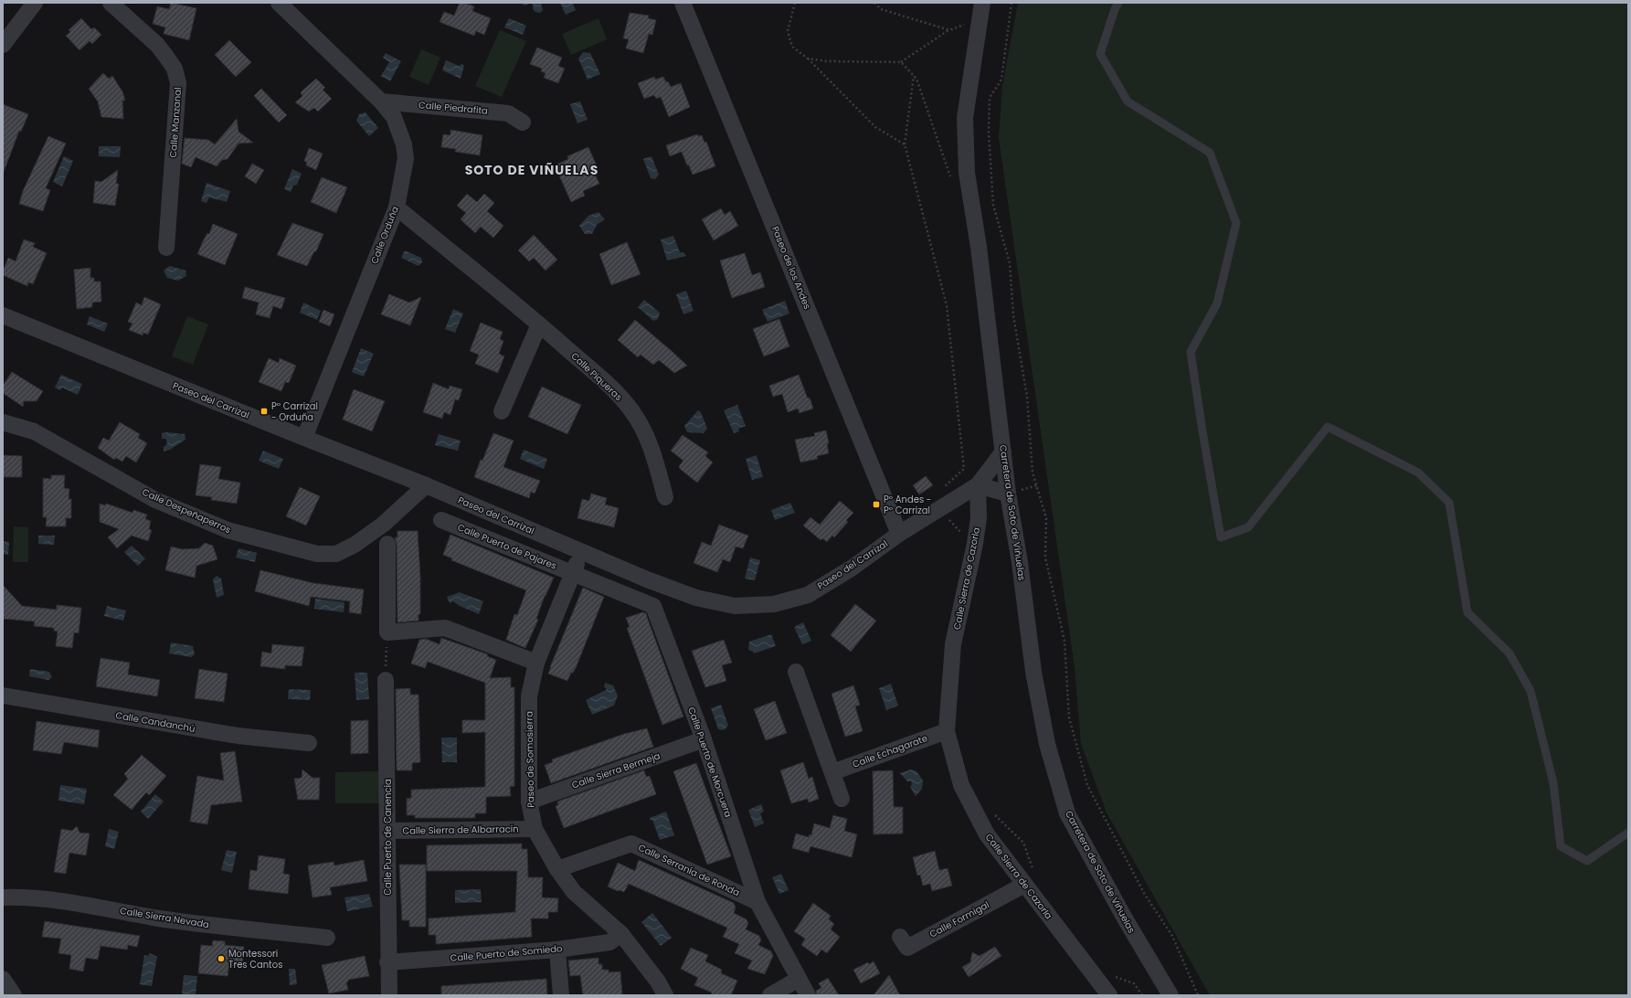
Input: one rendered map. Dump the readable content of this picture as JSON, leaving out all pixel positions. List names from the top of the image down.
{
  "streets": {
    "street": [
      "Calle Piedrafita",
      "Calle Manzanal",
      "Calle Orduña",
      "Paseo de los Andes",
      "Calle Piqueras",
      "Paseo del Carrizal",
      "Calle Despeñaperros",
      "Carretera de Soto de Viñuelas",
      "Calle Puerto de Pajares",
      "Calle Sierra de Cazorla",
      "Calle Candanchú",
      "Calle Echagarate",
      "Paseo de Somosierra",
      "Calle Puerto de Morcuera",
      "Calle Sierra Bermeja",
      "Calle Sierra de Albarracín",
      "Calle Puerto de Canencia",
      "Calle Serranía de Ronda",
      "Calle Sierra Nevada",
      "Calle Formigal",
      "Calle Puerto de Somiedo"
    ]
  },
  "crossings": [
    ["Calle Piedrafita", "Calle Orduña"],
    ["Calle Orduña", "Calle Piqueras"],
    ["Calle Orduña", "Paseo del Carrizal"],
    ["Paseo de los Andes", "Paseo del Carrizal"],
    ["Paseo del Carrizal", "Calle Despeñaperros"],
    ["Paseo del Carrizal", "Carretera de Soto de Viñuelas"],
    ["Paseo del Carrizal", "Calle Sierra de Cazorla"],
    ["Paseo del Carrizal", "Paseo de Somosierra"],
    ["Calle Puerto de Pajares", "Paseo de Somosierra"],
    ["Calle Puerto de Pajares", "Calle Puerto de Morcuera"],
    ["Calle Sierra de Cazorla", "Calle Echagarate"],
    ["Calle Sierra de Cazorla", "Calle Formigal"],
    ["Paseo de Somosierra", "Calle Puerto de Morcuera"],
    ["Paseo de Somosierra", "Calle Sierra Bermeja"],
    ["Paseo de Somosierra", "Calle Sierra de Albarracín"],
    ["Paseo de Somosierra", "Calle Serranía de Ronda"],
    ["Paseo de Somosierra", "Calle Puerto de Somiedo"],
    ["Calle Puerto de Morcuera", "Calle Sierra Bermeja"],
    ["Calle Puerto de Morcuera", "Calle Serranía de Ronda"],
    ["Calle Sierra de Albarracín", "Calle Puerto de Canencia"],
    ["Calle Puerto de Canencia", "Calle Puerto de Somiedo"]
  ],
  "districts": ["SOTO DE VIÑUELAS"],
  "places": {
    "transit": ["Pº Carrizal - Orduña", "Pº Andes - Pº Carrizal"],
    "other": ["Montessori Tres Cantos"]
  }
}
